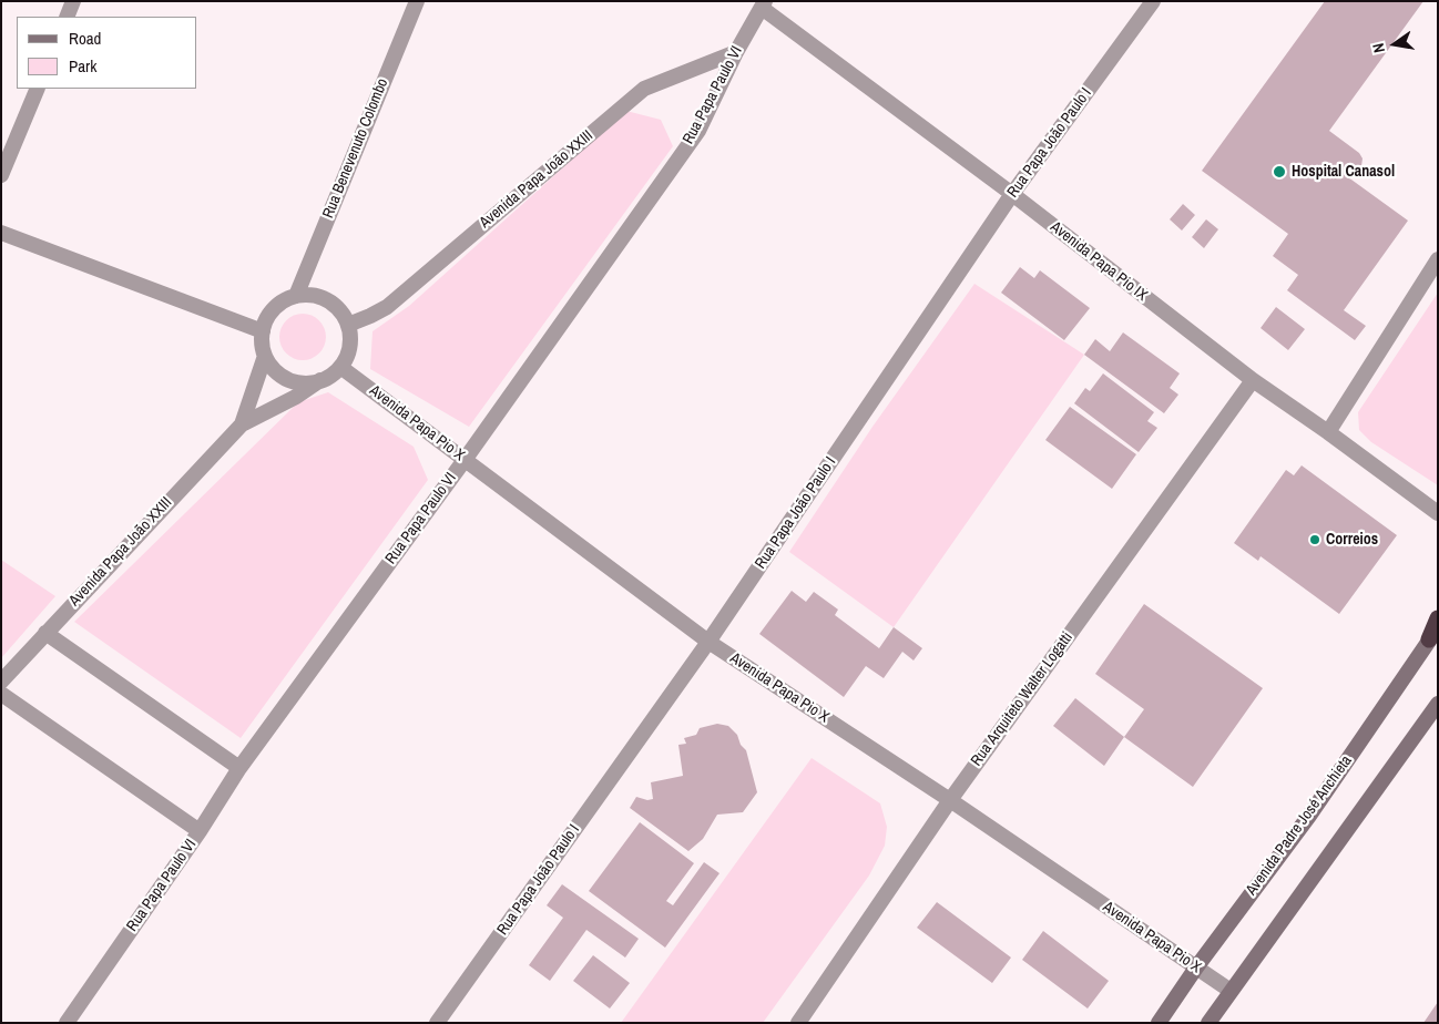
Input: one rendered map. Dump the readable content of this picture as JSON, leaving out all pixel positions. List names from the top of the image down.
{
  "streets": {
    "main road": ["Avenida Padre José Anchieta"],
    "street": [
      "Rua Papa Paulo VI",
      "Rua Papa João Paulo I",
      "Rua Benevenuto Colombo",
      "Avenida Papa João XXIII",
      "Avenida Papa Pio IX",
      "Avenida Papa Pio X",
      "Rua Arquiteto Walter Logatti"
    ]
  },
  "crossings": [
    ["Rua Papa Paulo VI", "Avenida Papa João XXIII"],
    ["Rua Papa Paulo VI", "Avenida Papa Pio IX"],
    ["Rua Papa Paulo VI", "Avenida Papa Pio X"],
    ["Rua Papa João Paulo I", "Avenida Papa Pio IX"],
    ["Rua Papa João Paulo I", "Avenida Papa Pio X"],
    ["Rua Benevenuto Colombo", "Avenida Papa João XXIII"],
    ["Rua Benevenuto Colombo", "Avenida Papa Pio X"],
    ["Avenida Papa João XXIII", "Avenida Papa Pio X"],
    ["Avenida Papa Pio IX", "Rua Arquiteto Walter Logatti"],
    ["Avenida Papa Pio X", "Rua Arquiteto Walter Logatti"],
    ["Avenida Papa Pio X", "Avenida Padre José Anchieta"]
  ],
  "places": ["Hospital Canasol", "Correios"],
  "legend": ["Road", "Park"],
  "north": "left"
}
